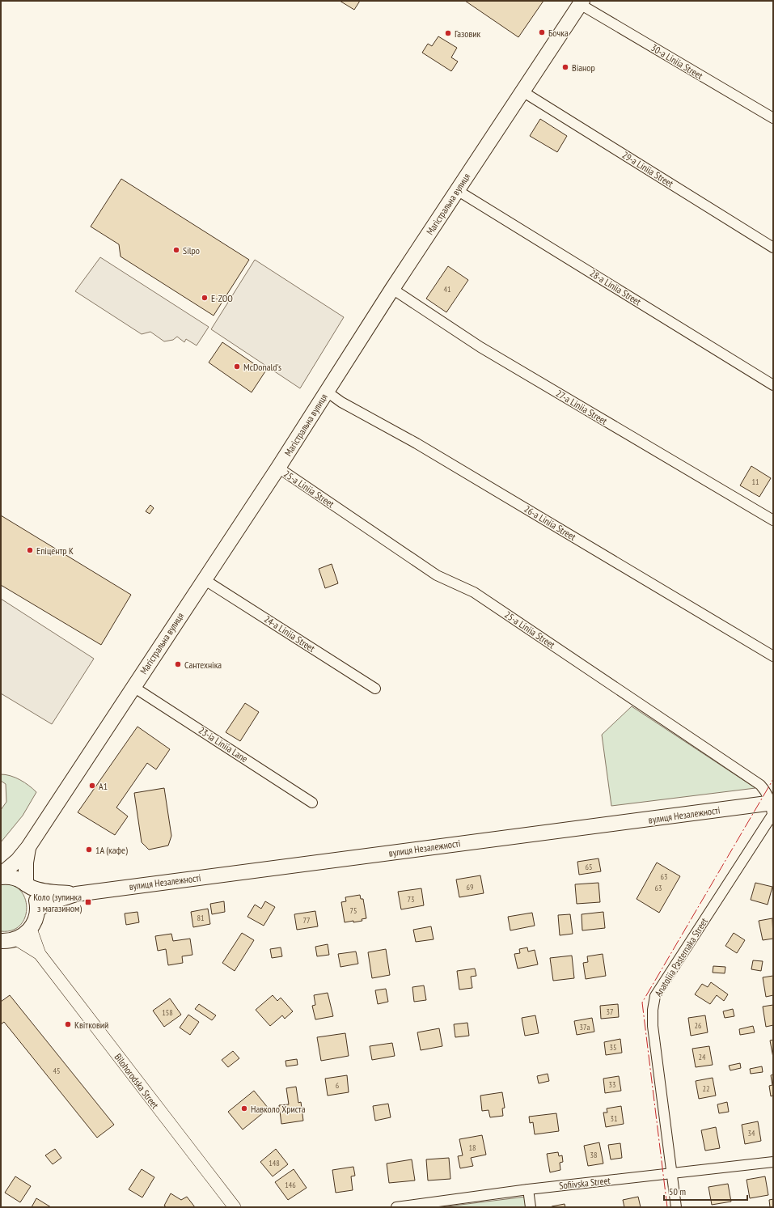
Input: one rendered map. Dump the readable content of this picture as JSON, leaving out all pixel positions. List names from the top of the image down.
{
  "streets": {
    "main road": ["Магістральна вулиця", "вулиця Незалежності"],
    "street": [
      "30-a Liniia Street",
      "29-a Liniia Street",
      "28-a Liniia Street",
      "27-a Liniia Street",
      "25-a Liniia Street",
      "26-a Liniia Street",
      "24-a Liniia Street",
      "23-ia Liniia Lane",
      "Anatoliia Pasternaka Street",
      "Bilohorodska Street",
      "Sofiivska Street"
    ]
  },
  "crossings": [
    ["30-a Liniia Street", "Магістральна вулиця"],
    ["29-a Liniia Street", "Магістральна вулиця"],
    ["Магістральна вулиця", "28-a Liniia Street"],
    ["Магістральна вулиця", "27-a Liniia Street"],
    ["Магістральна вулиця", "25-a Liniia Street"],
    ["Магістральна вулиця", "26-a Liniia Street"],
    ["Магістральна вулиця", "24-a Liniia Street"],
    ["Магістральна вулиця", "23-ia Liniia Lane"],
    ["25-a Liniia Street", "вулиця Незалежності"],
    ["25-a Liniia Street", "Anatoliia Pasternaka Street"],
    ["вулиця Незалежності", "Anatoliia Pasternaka Street"],
    ["Anatoliia Pasternaka Street", "Sofiivska Street"]
  ],
  "places": {
    "other": [
      "Бочка",
      "Газовик",
      "Віанор",
      "Silpo",
      "E-ZOO",
      "McDonald's",
      "Епіцентр К",
      "Сантехніка",
      "А1",
      "1А (кафе)",
      "Квітковий",
      "Навколо Христа"
    ],
    "transit": ["Коло (зупинка з магазином)"]
  },
  "house_numbers": [
    "41",
    "11",
    "65",
    "63",
    "69",
    "63",
    "73",
    "75",
    "81",
    "77",
    "37",
    "158",
    "26",
    "37а",
    "35",
    "24",
    "45",
    "33",
    "6",
    "22",
    "31",
    "34",
    "18",
    "38",
    "148",
    "146"
  ],
  "scale_bar": "50 m"
}
